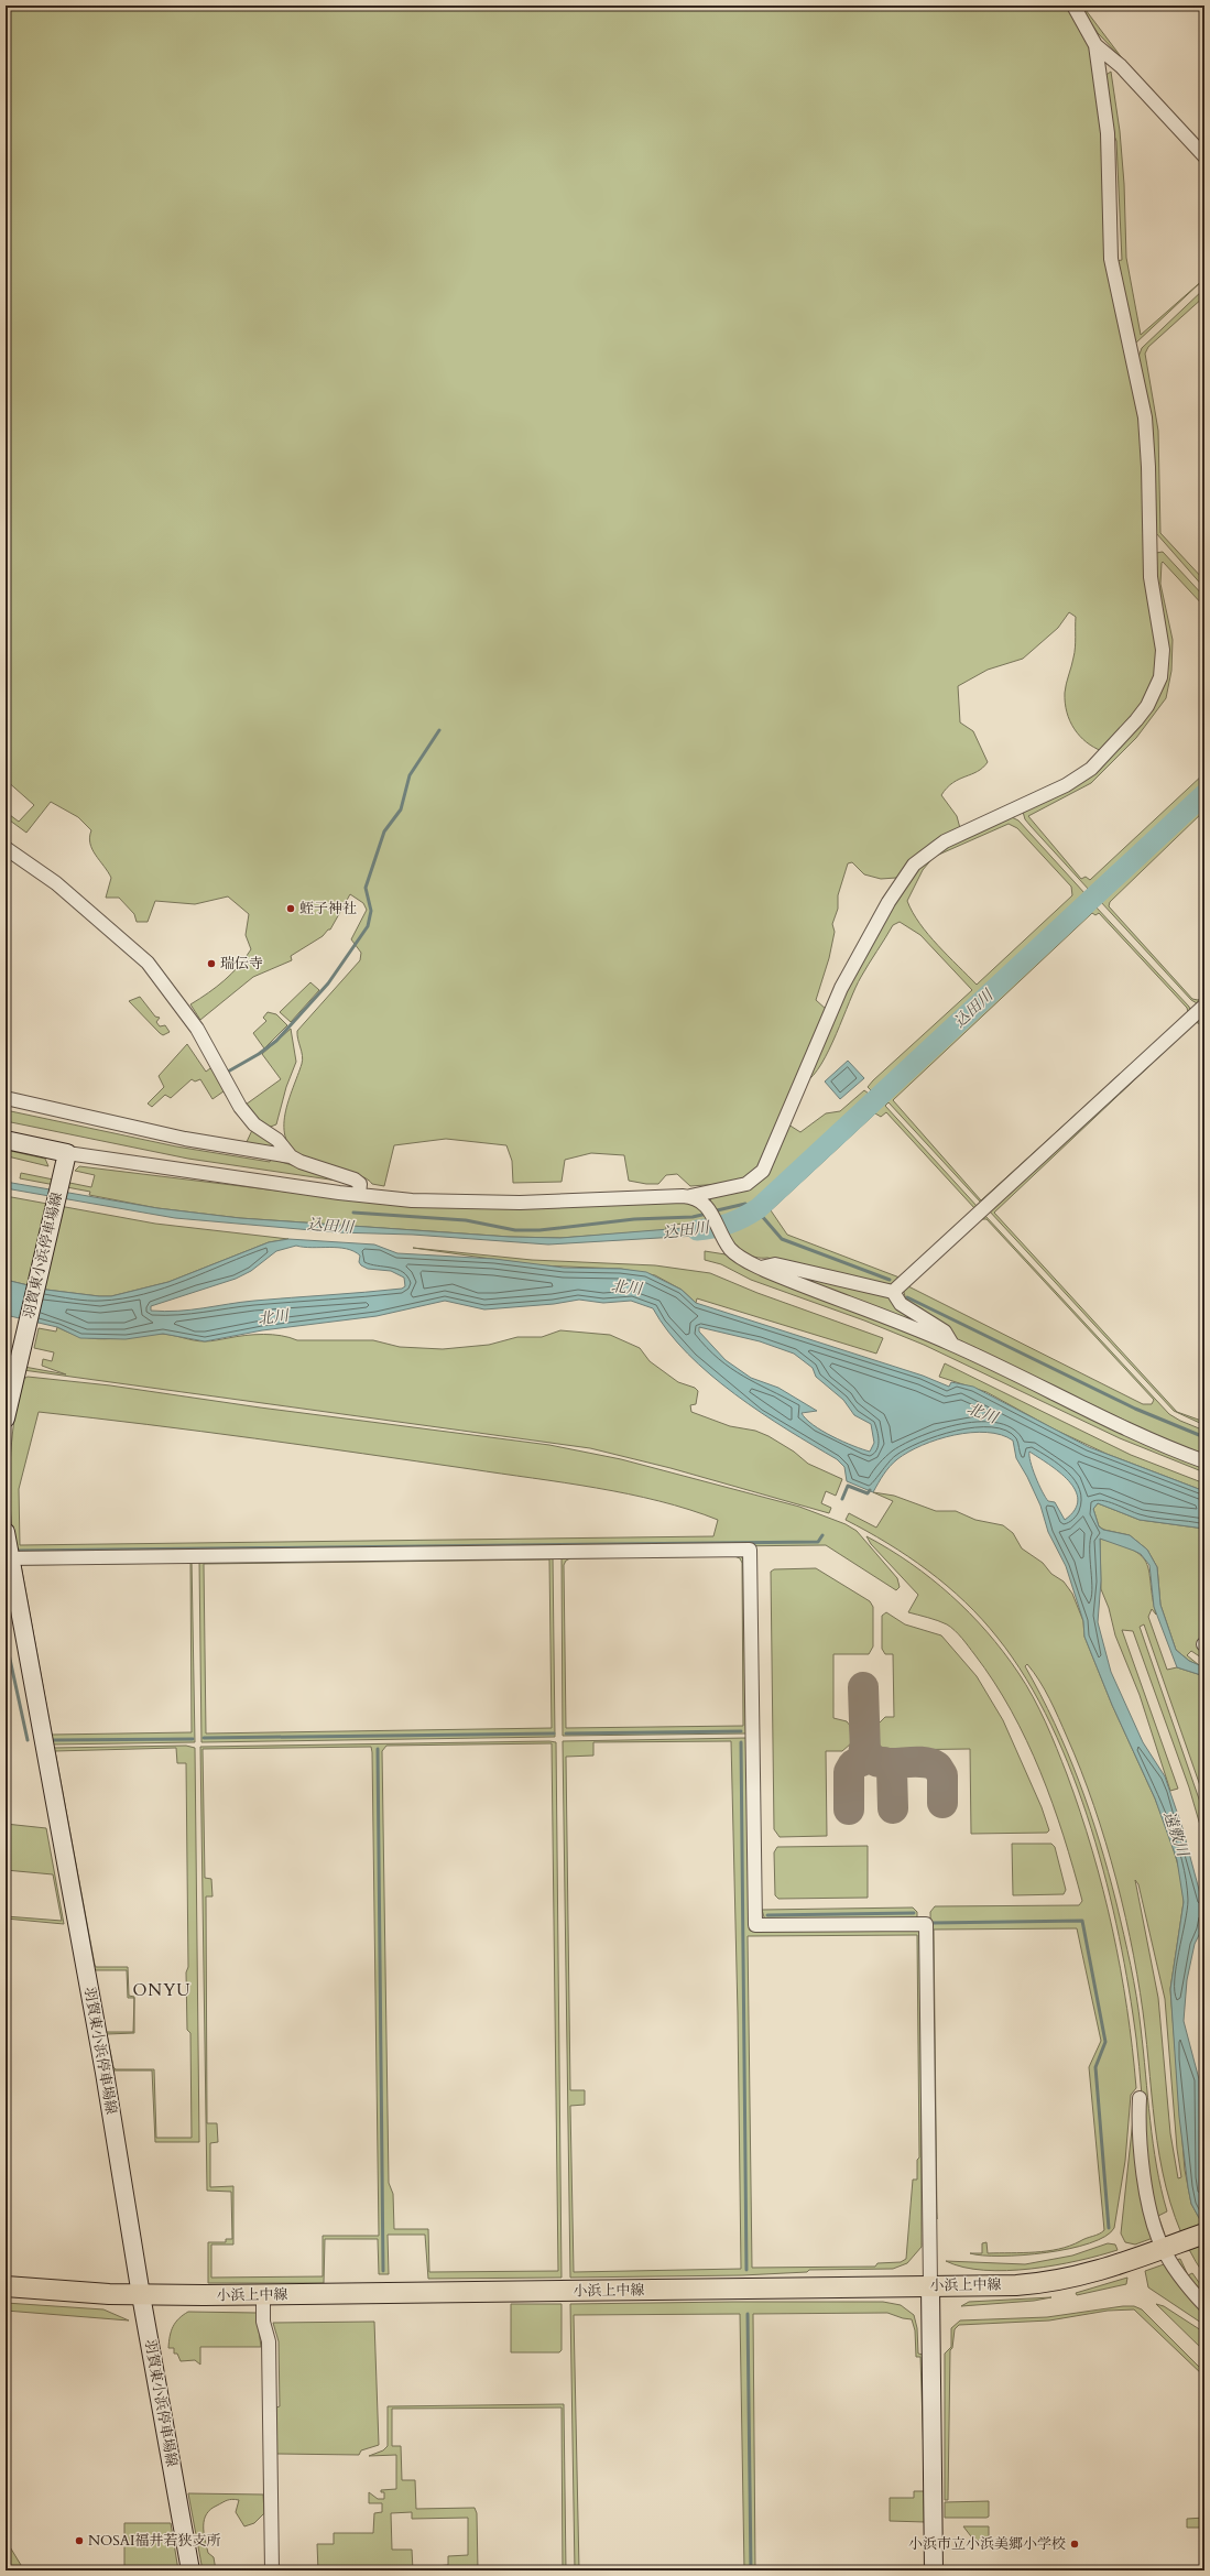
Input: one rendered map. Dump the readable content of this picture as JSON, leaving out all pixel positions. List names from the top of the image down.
{
  "streets": {
    "main road": ["羽賀東小浜停車場線", "小浜上中線"]
  },
  "crossings": [
    ["羽賀東小浜停車場線", "小浜上中線"]
  ],
  "districts": ["ONYU"],
  "water": ["込田川", "北川", "遠敷川"],
  "places": [
    "蛭子神社",
    "瑞伝寺",
    "NOSAI福井若狭支所",
    "小浜市立小浜美郷小学校"
  ]
}
